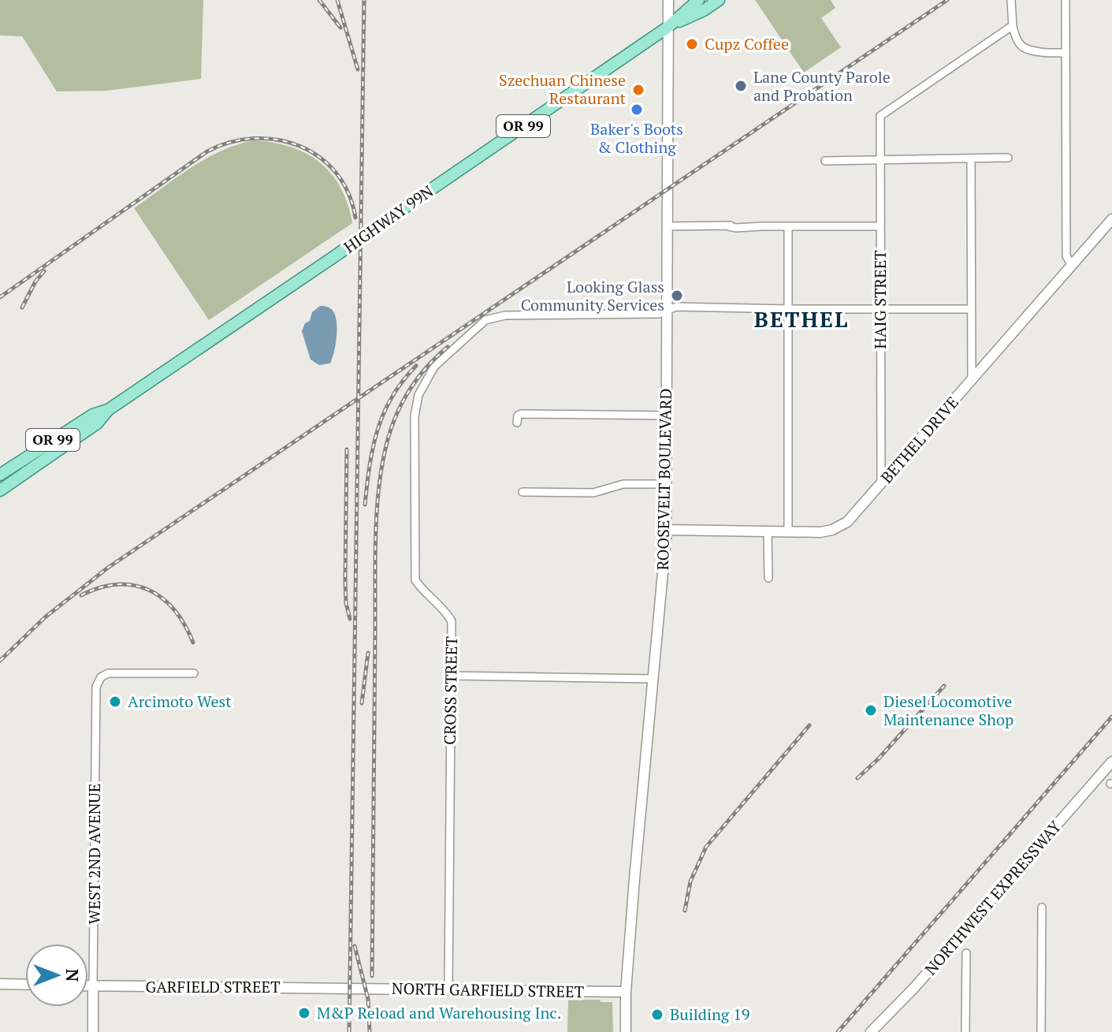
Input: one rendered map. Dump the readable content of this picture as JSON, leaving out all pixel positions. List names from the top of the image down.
{
  "streets": {
    "main road": [
      "OR 99",
      "HIGHWAY 99N",
      "BETHEL DRIVE",
      "ROOSEVELT BOULEVARD",
      "WEST 2ND AVENUE",
      "NORTHWEST EXPRESSWAY",
      "GARFIELD STREET",
      "NORTH GARFIELD STREET"
    ],
    "street": ["HAIG STREET", "CROSS STREET"]
  },
  "crossings": [
    ["OR 99", "HIGHWAY 99N"],
    ["HIGHWAY 99N", "ROOSEVELT BOULEVARD"],
    ["HAIG STREET", "BETHEL DRIVE"],
    ["BETHEL DRIVE", "ROOSEVELT BOULEVARD"],
    ["ROOSEVELT BOULEVARD", "CROSS STREET"],
    ["ROOSEVELT BOULEVARD", "NORTH GARFIELD STREET"],
    ["CROSS STREET", "NORTH GARFIELD STREET"],
    ["WEST 2ND AVENUE", "GARFIELD STREET"],
    ["GARFIELD STREET", "NORTH GARFIELD STREET"]
  ],
  "districts": ["BETHEL"],
  "places": [
    "Cupz Coffee",
    "Lane County Parole and Probation",
    "Szechuan Chinese Restaurant",
    "Baker's Boots & Clothing",
    "Looking Glass Community Services",
    "Arcimoto West",
    "Diesel Locomotive Maintenance Shop",
    "M&P Reload and Warehousing Inc.",
    "Building 19"
  ],
  "north": "right"
}
